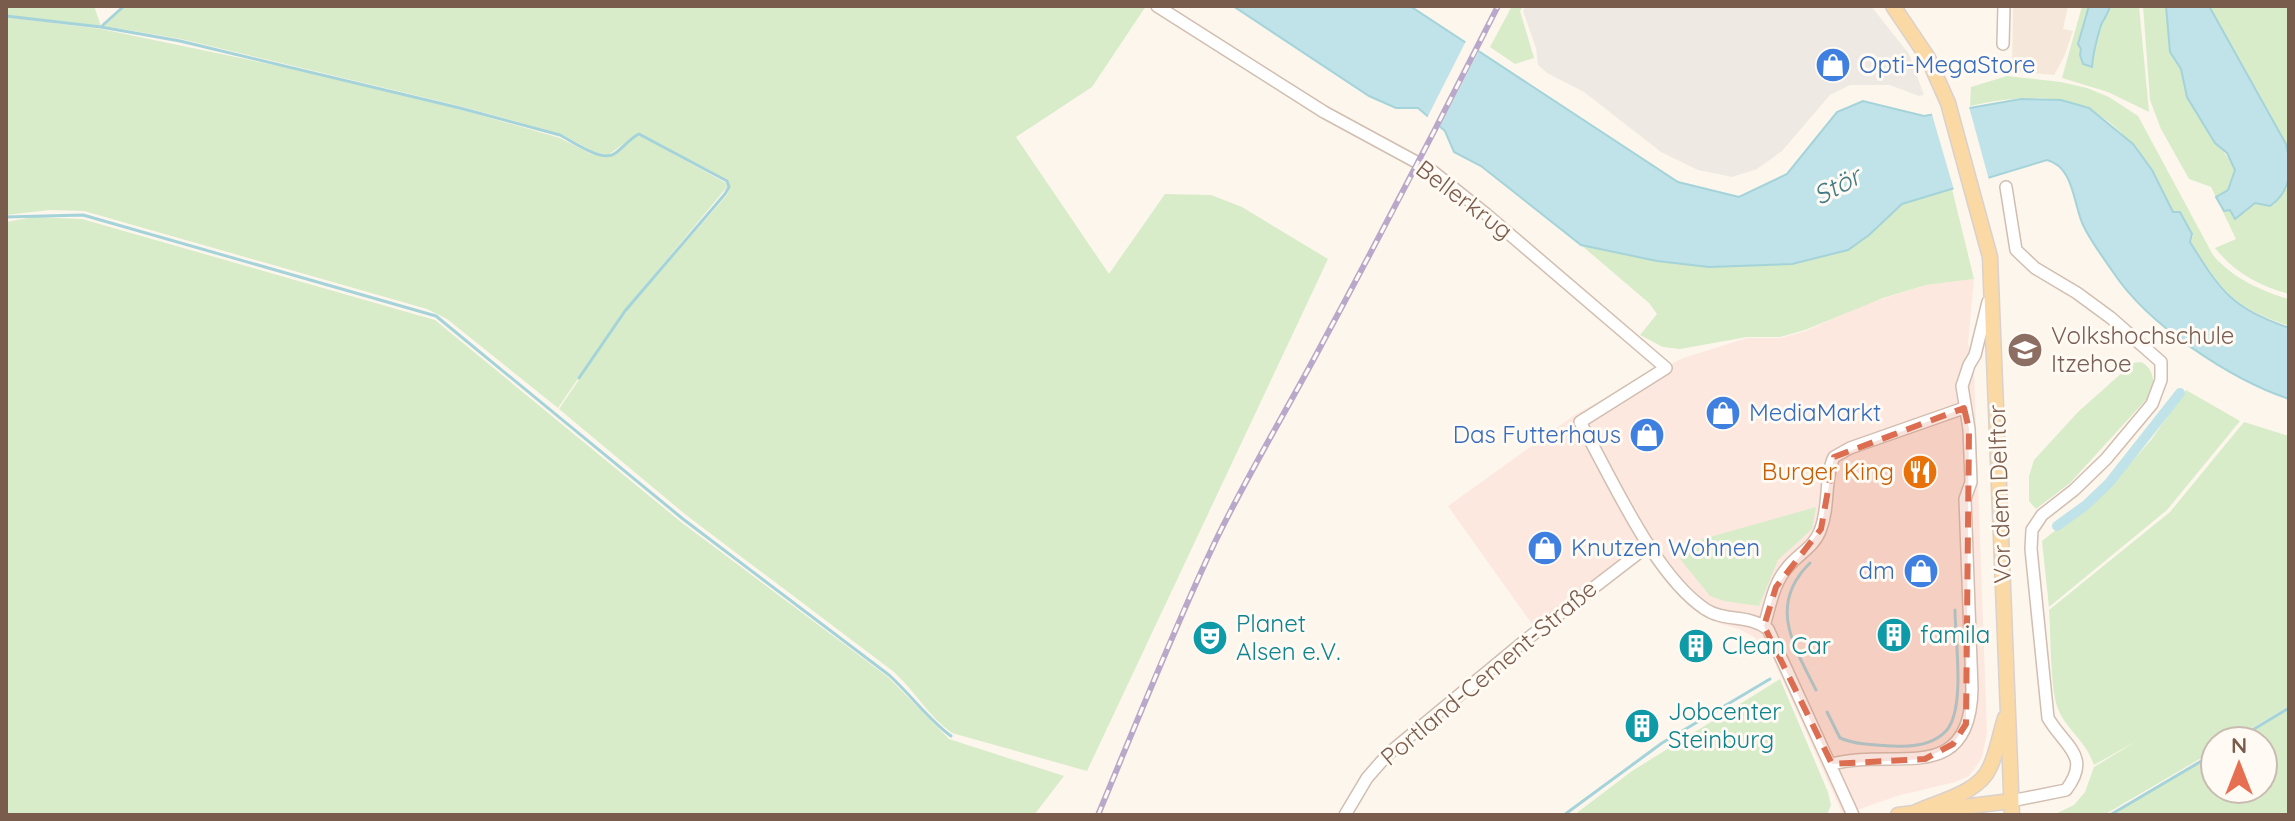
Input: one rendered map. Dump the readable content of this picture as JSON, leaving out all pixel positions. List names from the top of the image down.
{
  "streets": {
    "main road": ["Vor dem Delftor"],
    "street": ["Bellerkrug", "Portland-Cement-Straße"]
  },
  "crossings": [
    ["Bellerkrug", "Portland-Cement-Straße"]
  ],
  "water": ["Stör"],
  "places": {
    "shop": [
      "Opti-MegaStore",
      "MediaMarkt",
      "Das Futterhaus",
      "Knutzen Wohnen",
      "dm"
    ],
    "school or university": ["Volkshochschule Itzehoe"],
    "restaurant": ["Burger King"],
    "building": ["famila", "Clean Car", "Jobcenter Steinburg"],
    "theatre": ["Planet Alsen e.V."]
  },
  "north": "top"
}
